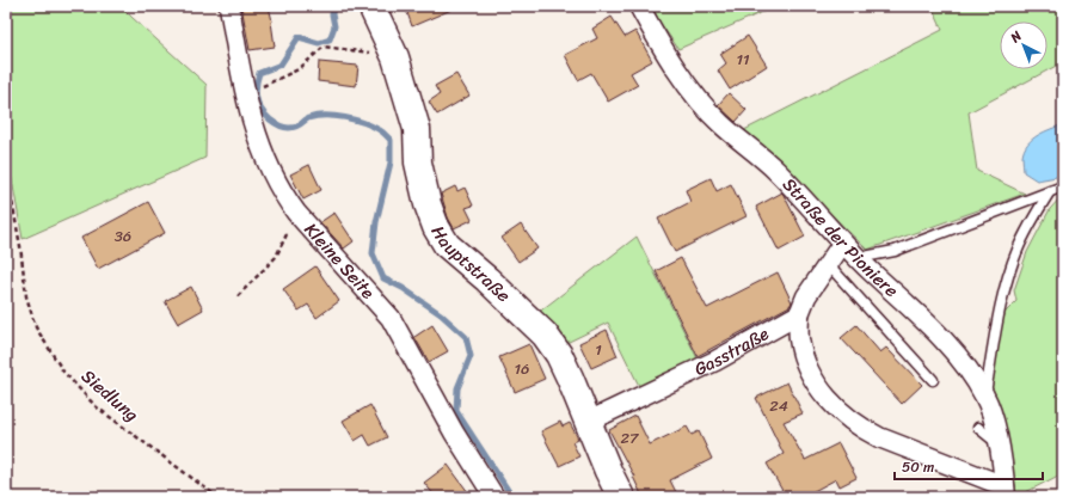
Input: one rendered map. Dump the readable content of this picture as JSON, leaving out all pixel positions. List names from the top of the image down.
{
  "streets": {
    "street": [
      "Straße der Pioniere",
      "Kleine Seite",
      "Hauptstraße",
      "Gasstraße"
    ],
    "path": ["Siedlung"]
  },
  "crossings": [
    ["Straße der Pioniere", "Gasstraße"],
    ["Hauptstraße", "Gasstraße"]
  ],
  "house_numbers": [
    "11",
    "36",
    "1",
    "16",
    "24",
    "27"
  ],
  "scale_bar": "50 m",
  "north": "top left"
}
